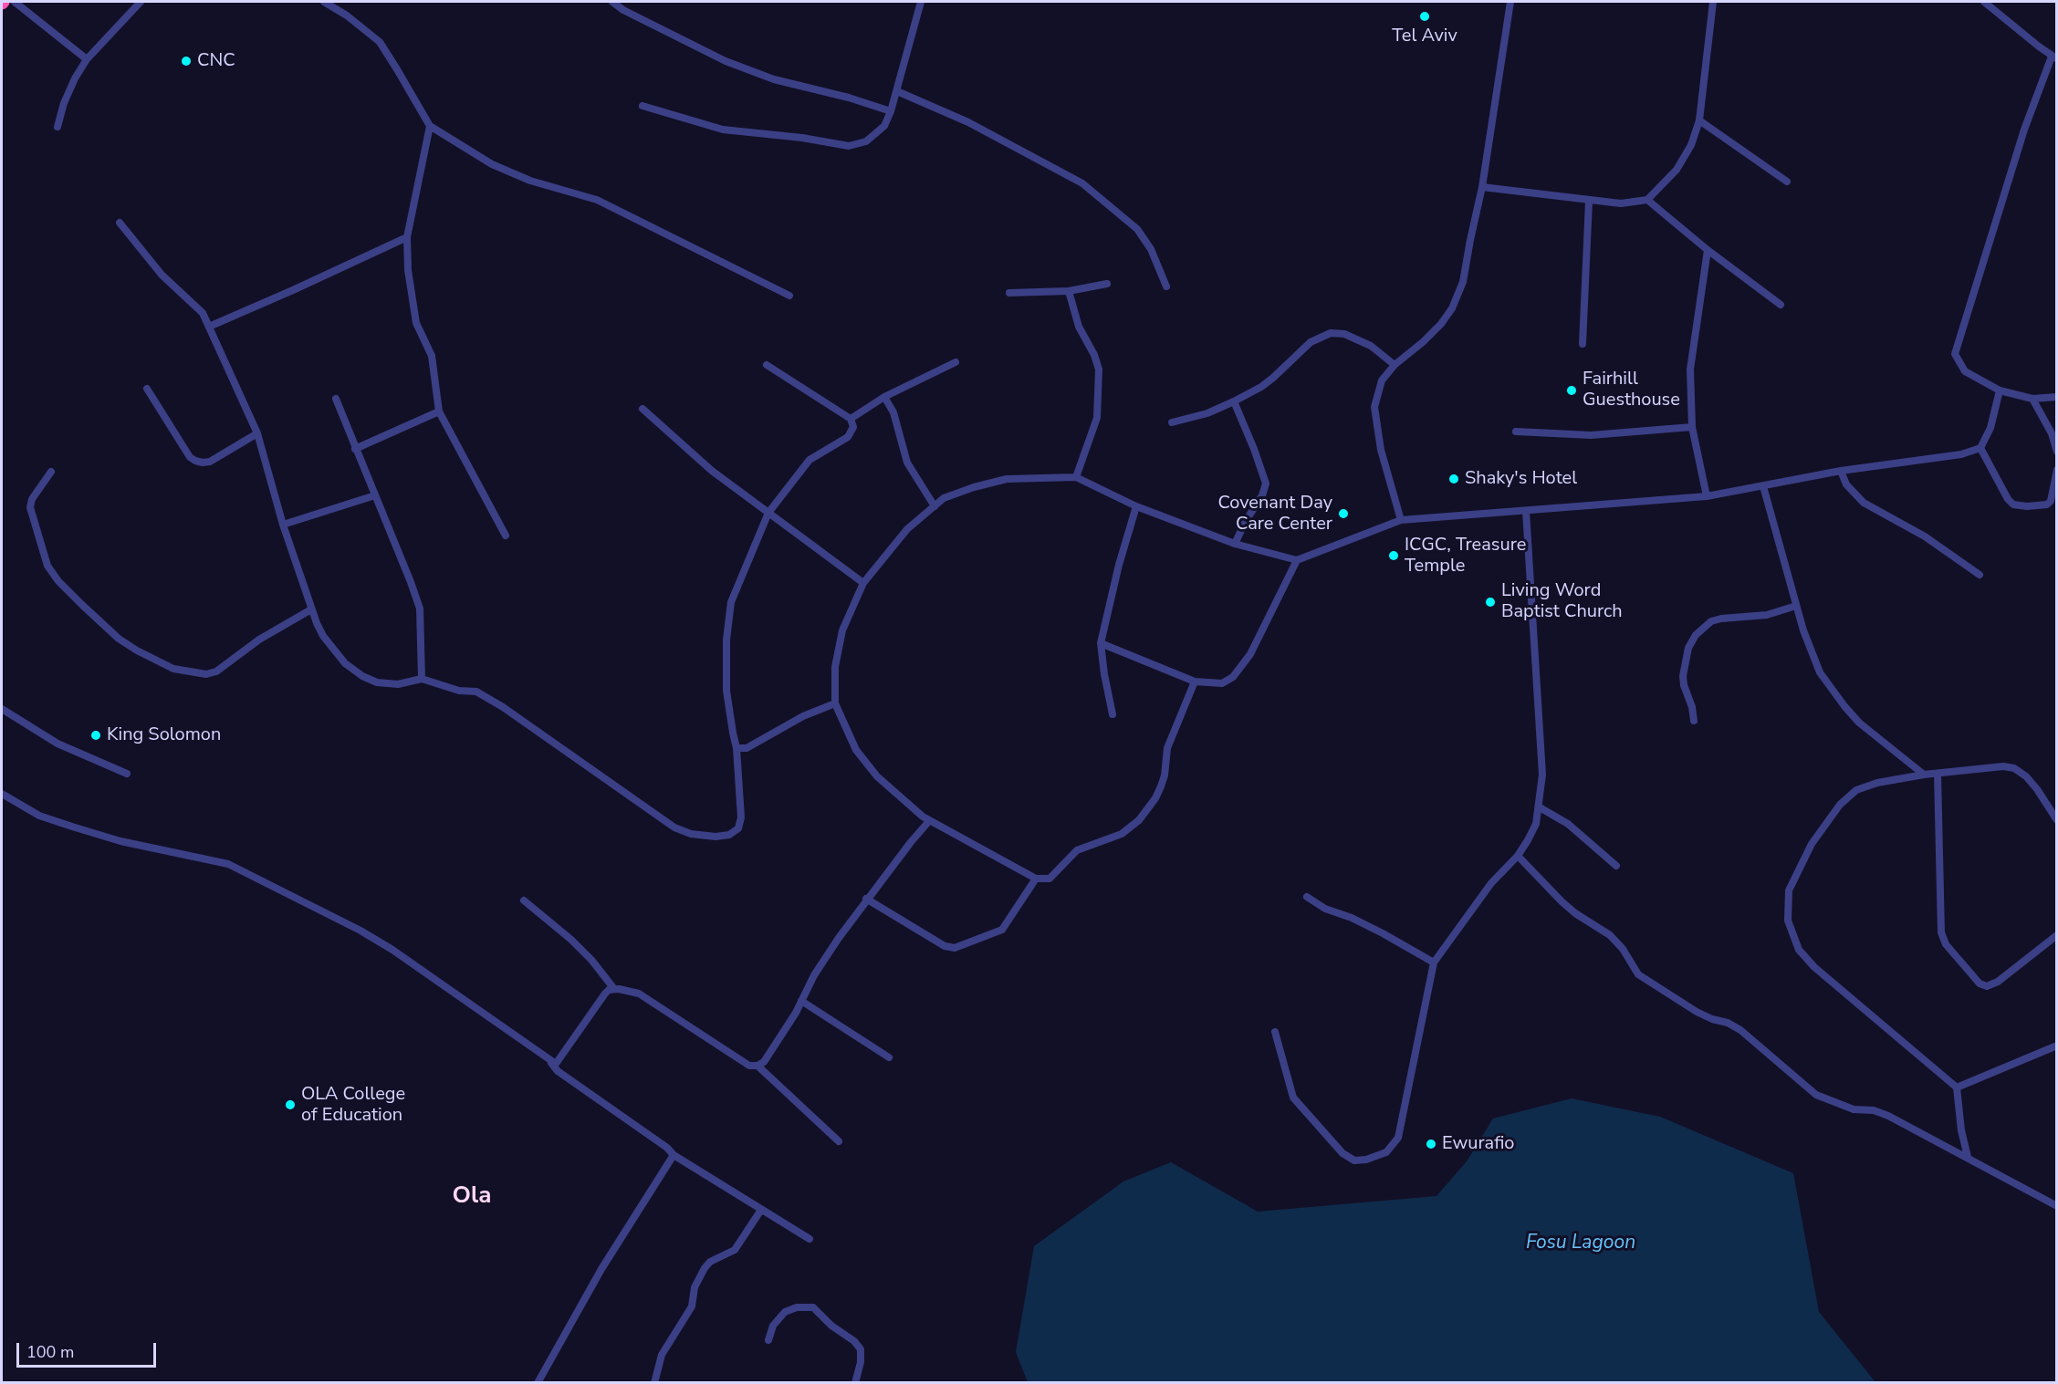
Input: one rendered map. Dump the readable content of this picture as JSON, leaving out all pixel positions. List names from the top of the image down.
{
  "districts": ["Ola"],
  "water": ["Fosu Lagoon"],
  "places": [
    "Tel Aviv",
    "CNC",
    "Fairhill Guesthouse",
    "Shaky's Hotel",
    "Covenant Day Care Center",
    "ICGC, Treasure Temple",
    "Living Word Baptist Church",
    "King Solomon",
    "OLA College of Education",
    "Ewurafio"
  ],
  "scale_bar": "100 m"
}
